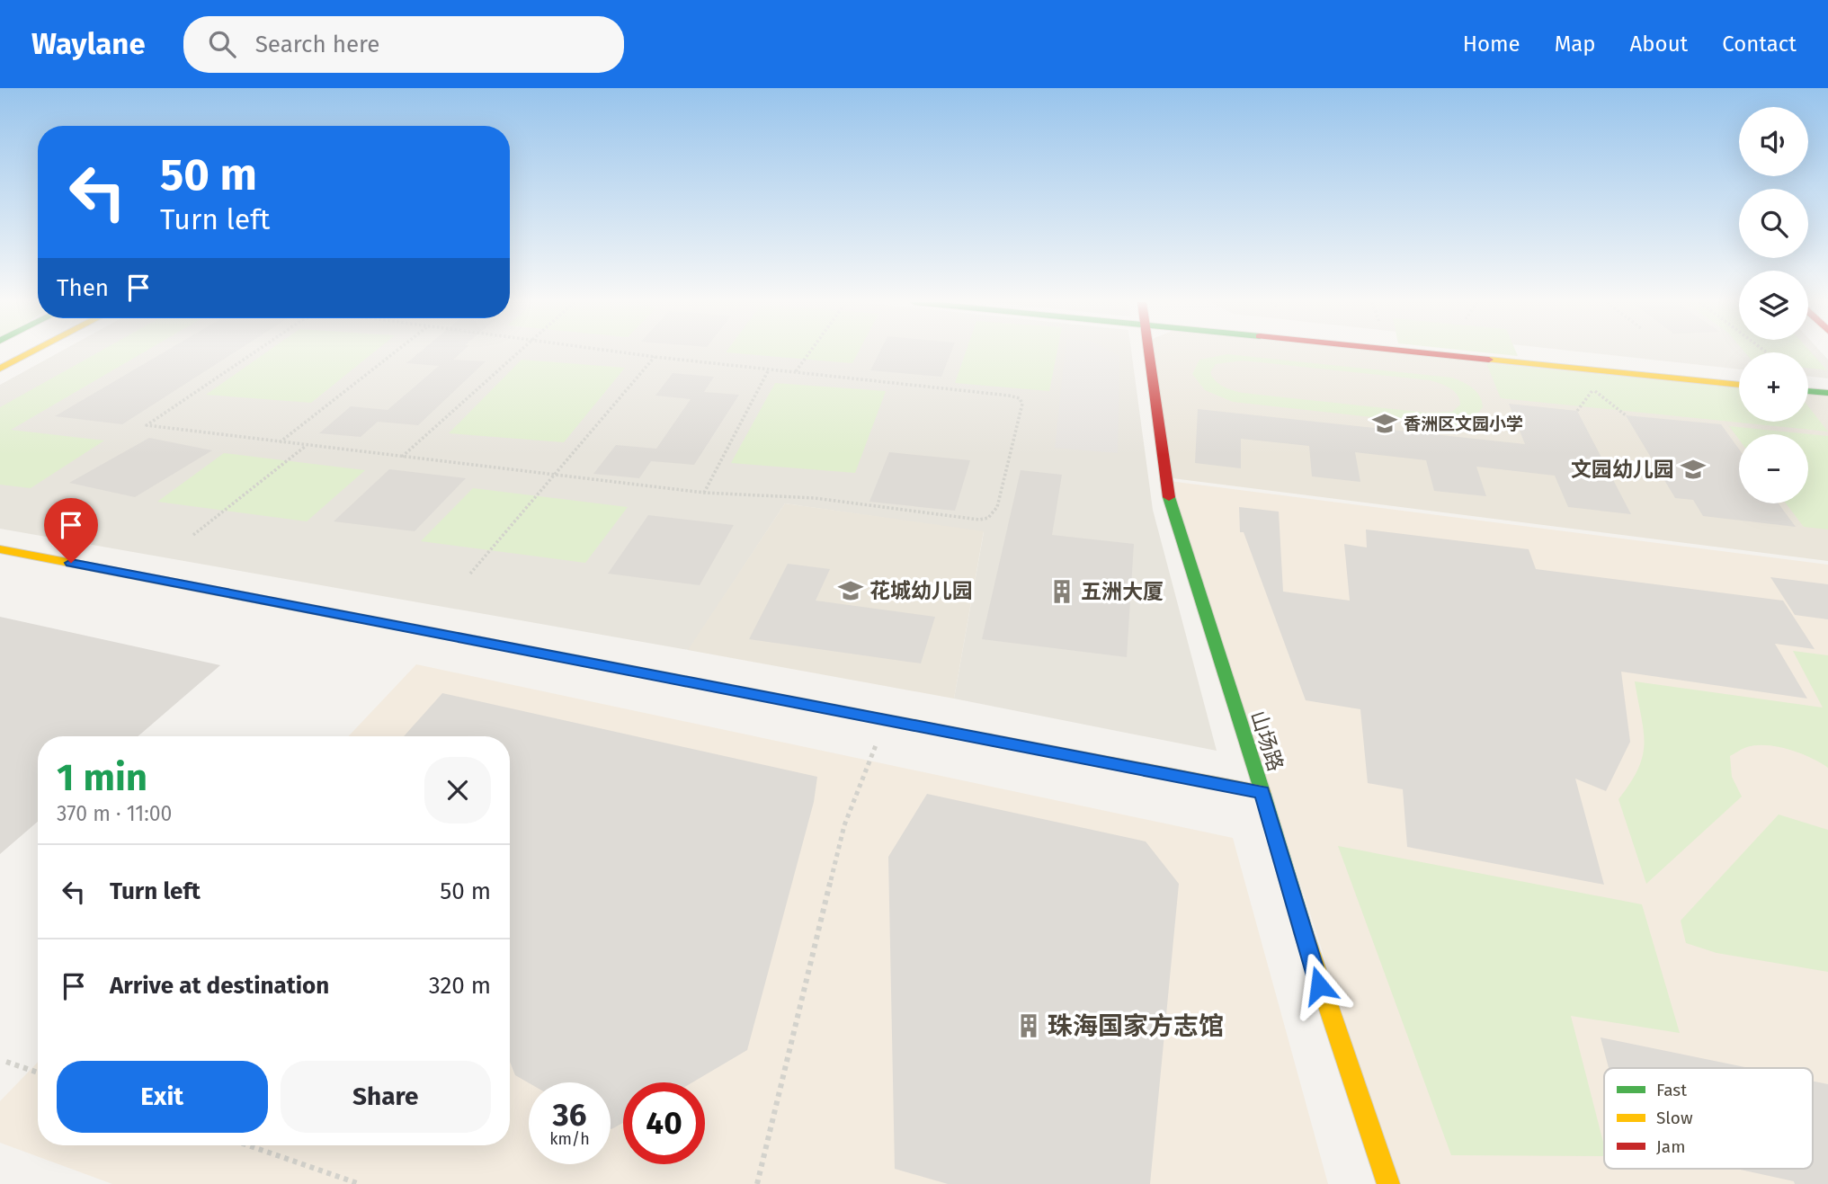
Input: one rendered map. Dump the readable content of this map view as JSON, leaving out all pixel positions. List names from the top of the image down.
{
  "streets": {
    "street": ["山场路"]
  },
  "places": {
    "school or university": ["香洲区文园小学", "文园幼儿园", "花城幼儿园"],
    "building": ["五洲大厦", "珠海国家方志馆"]
  },
  "legend": ["Fast", "Slow", "Jam"],
  "page": {
    "header": "Waylane",
    "search": "Search here",
    "nav": [
      "Home",
      "Map",
      "About",
      "Contact"
    ],
    "map_buttons": ["+", "−"],
    "turn": ["50 m", "Turn left"],
    "then": "Then",
    "heading": ["1 min", "370 m · 11:00"],
    "list": [
      {
        "name": "Turn left",
        "value": "50 m"
      },
      {
        "name": "Arrive at destination",
        "value": "320 m"
      }
    ],
    "buttons": ["Exit", "Share"],
    "speed": "36 km/h",
    "limit": "40"
  }
}
